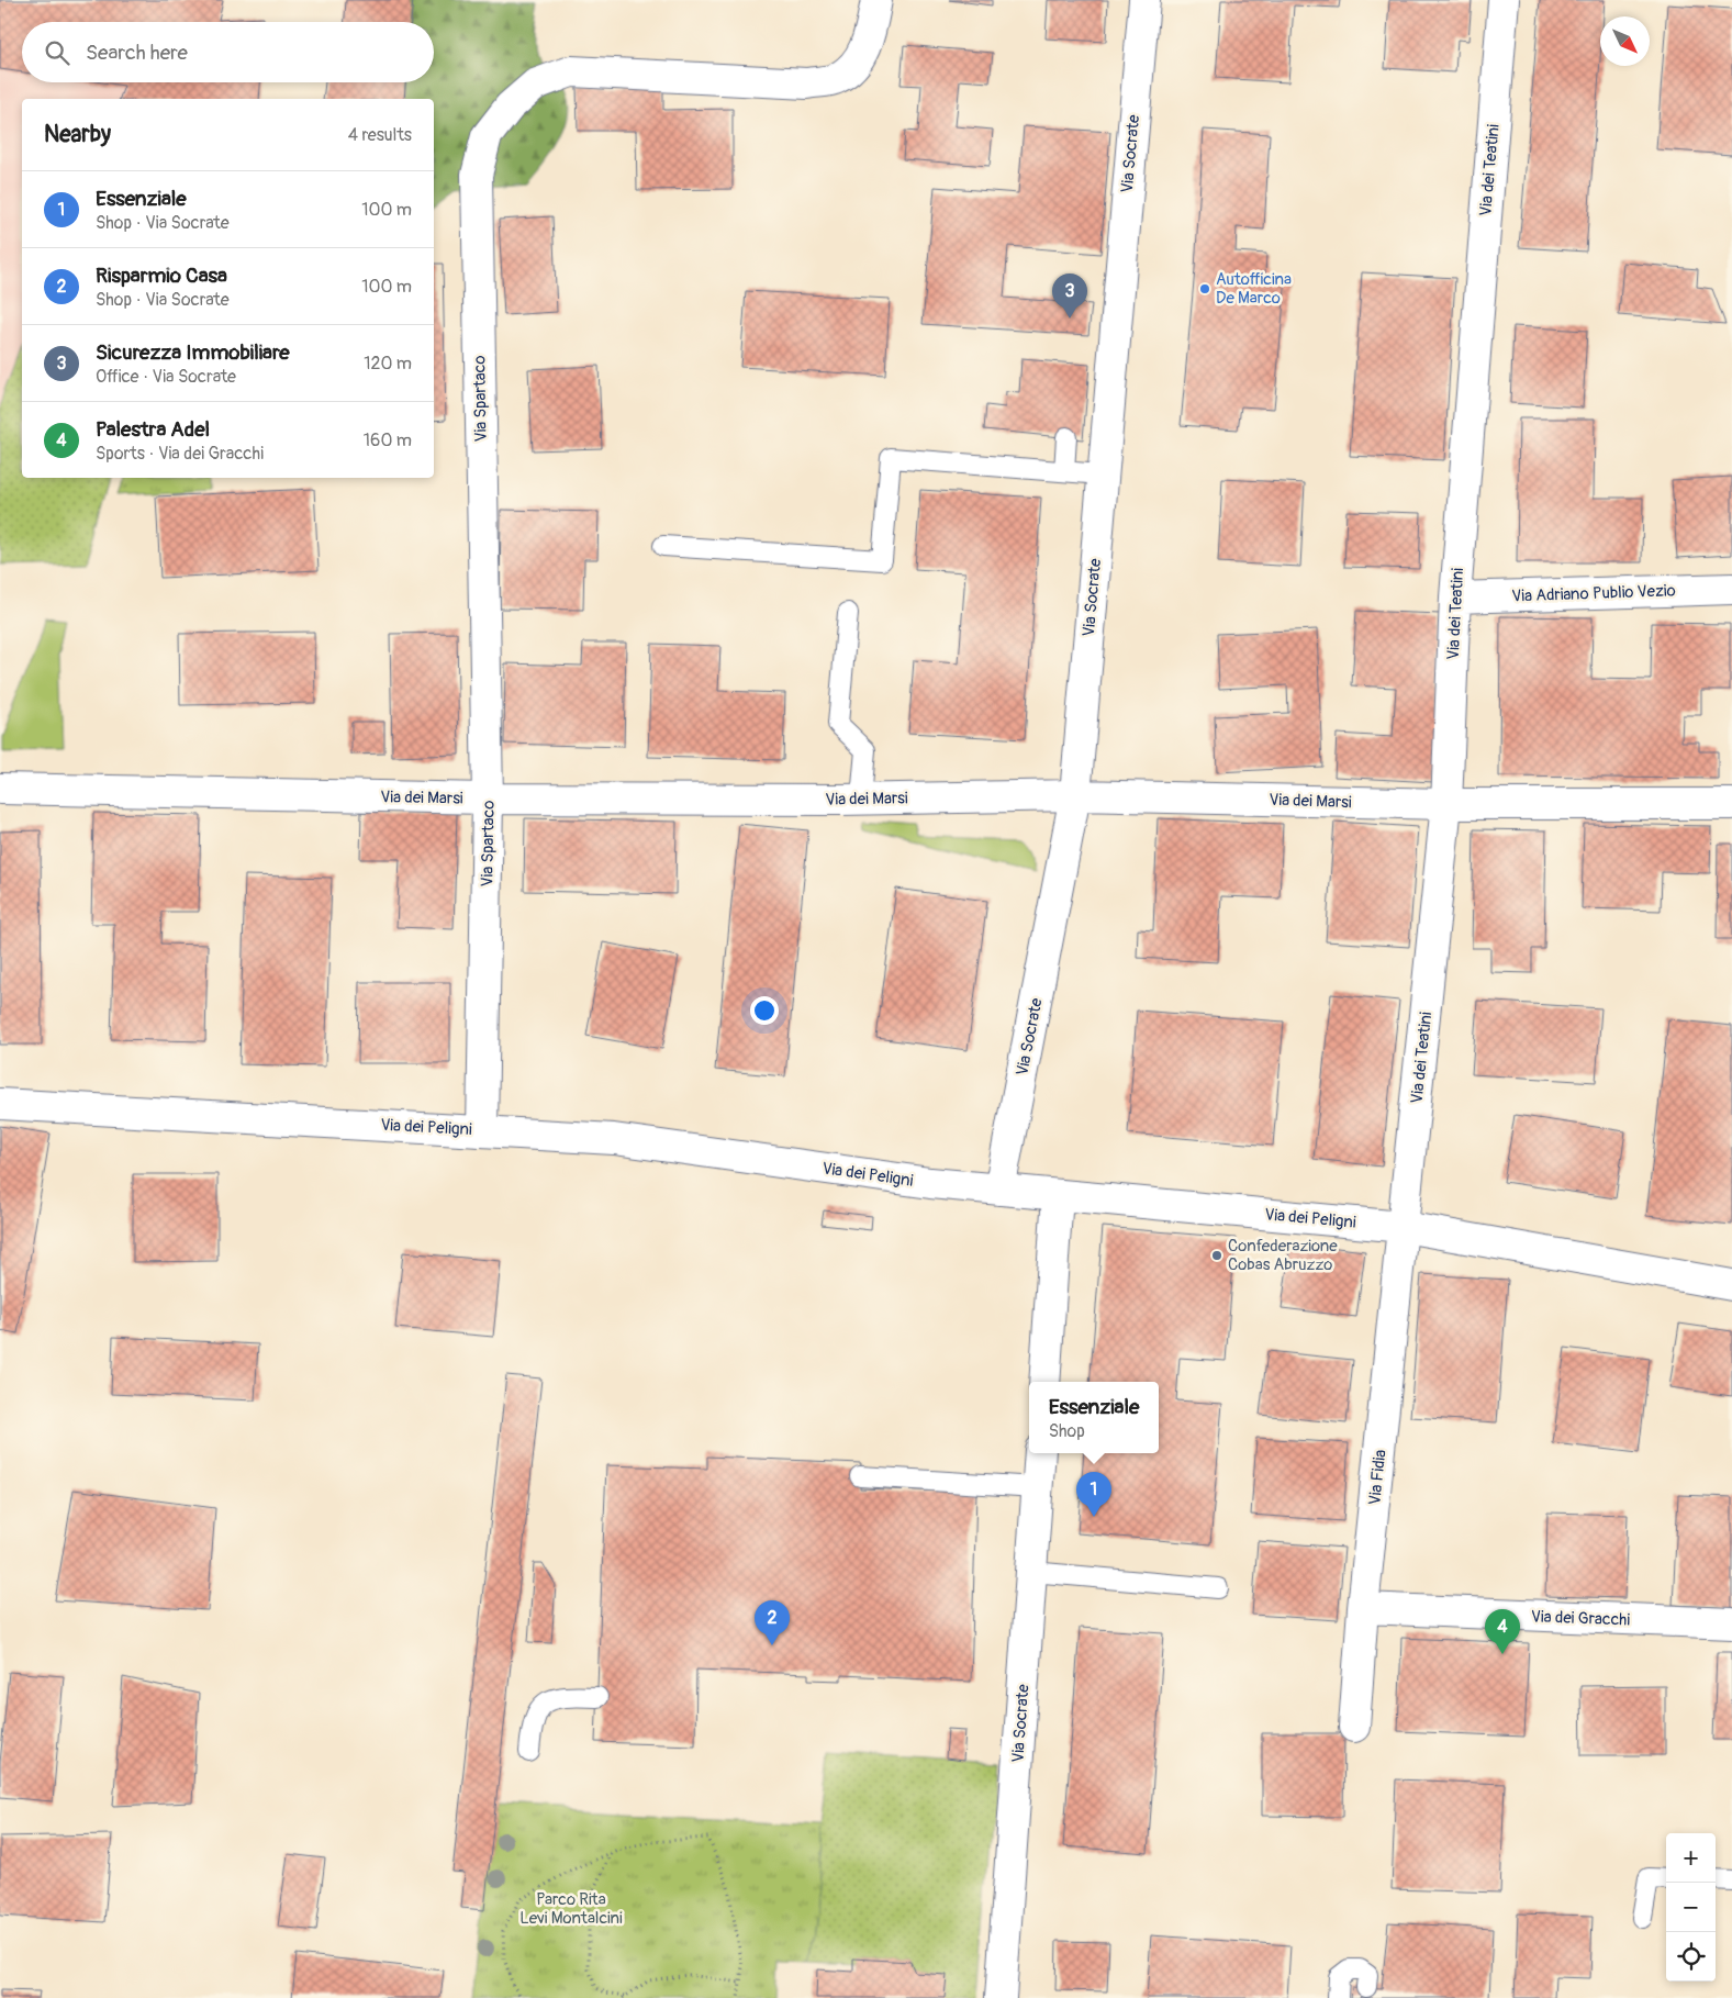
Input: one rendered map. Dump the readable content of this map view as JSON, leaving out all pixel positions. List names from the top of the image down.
{
  "streets": {
    "street": [
      "Via Socrate",
      "Via dei Teatini",
      "Via Spartaco",
      "Via Adriano Publio Vezio",
      "Via dei Marsi",
      "Via dei Peligni",
      "Via Fidia",
      "Via dei Gracchi"
    ]
  },
  "crossings": [
    ["Via Socrate", "Via dei Marsi"],
    ["Via Socrate", "Via dei Peligni"],
    ["Via dei Teatini", "Via Adriano Publio Vezio"],
    ["Via dei Teatini", "Via dei Marsi"],
    ["Via dei Teatini", "Via dei Peligni"],
    ["Via dei Teatini", "Via Fidia"],
    ["Via Spartaco", "Via dei Marsi"],
    ["Via Spartaco", "Via dei Peligni"],
    ["Via dei Peligni", "Via Fidia"],
    ["Via Fidia", "Via dei Gracchi"]
  ],
  "parks": ["Parco Rita Levi Montalcini"],
  "places": ["Autofficina De Marco", "Confederazione Cobas Abruzzo"],
  "north": "bottom right",
  "page": {
    "search": "Search here",
    "heading": ["Nearby", "4 results"],
    "list": [
      {
        "mark": "1",
        "name": "Essenziale",
        "note": "Shop · Via Socrate",
        "value": "100 m"
      },
      {
        "mark": "2",
        "name": "Risparmio Casa",
        "note": "Shop · Via Socrate",
        "value": "100 m"
      },
      {
        "mark": "3",
        "name": "Sicurezza Immobiliare",
        "note": "Office · Via Socrate",
        "value": "120 m"
      },
      {
        "mark": "4",
        "name": "Palestra Adel",
        "note": "Sports · Via dei Gracchi",
        "value": "160 m"
      }
    ],
    "pins": [
      "3",
      "1",
      "2",
      "4"
    ],
    "popup": ["Essenziale", "Shop"],
    "map_buttons": ["+", "−"]
  }
}
